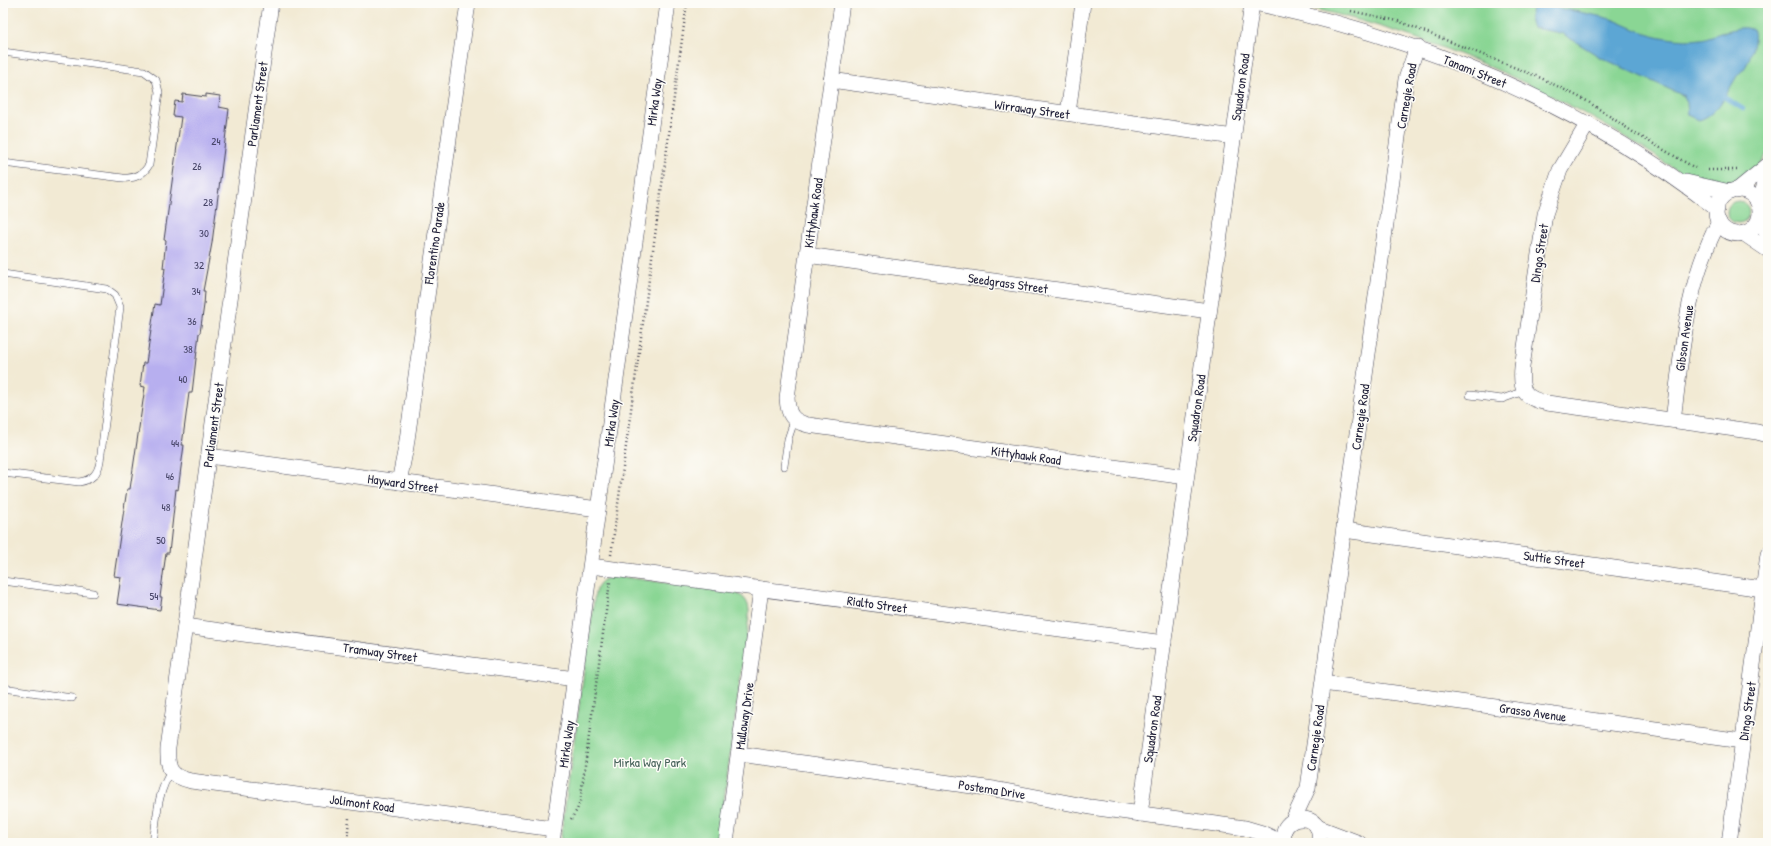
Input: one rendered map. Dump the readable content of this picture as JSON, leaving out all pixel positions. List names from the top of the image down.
{
  "streets": {
    "street": [
      "Tanami Street",
      "Squadron Road",
      "Carnegie Road",
      "Mirka Way",
      "Parliament Street",
      "Wirraway Street",
      "Kittyhawk Road",
      "Florentino Parade",
      "Dingo Street",
      "Seedgrass Street",
      "Gibson Avenue",
      "Hayward Street",
      "Suttie Street",
      "Rialto Street",
      "Tramway Street",
      "Grasso Avenue",
      "Mulloway Drive",
      "Postema Drive",
      "Jolimont Road"
    ]
  },
  "crossings": [
    ["Tanami Street", "Squadron Road"],
    ["Tanami Street", "Carnegie Road"],
    ["Tanami Street", "Dingo Street"],
    ["Tanami Street", "Gibson Avenue"],
    ["Squadron Road", "Wirraway Street"],
    ["Squadron Road", "Kittyhawk Road"],
    ["Squadron Road", "Seedgrass Street"],
    ["Squadron Road", "Rialto Street"],
    ["Squadron Road", "Postema Drive"],
    ["Carnegie Road", "Suttie Street"],
    ["Carnegie Road", "Grasso Avenue"],
    ["Carnegie Road", "Postema Drive"],
    ["Mirka Way", "Hayward Street"],
    ["Mirka Way", "Rialto Street"],
    ["Mirka Way", "Tramway Street"],
    ["Mirka Way", "Jolimont Road"],
    ["Parliament Street", "Hayward Street"],
    ["Parliament Street", "Tramway Street"],
    ["Parliament Street", "Jolimont Road"],
    ["Wirraway Street", "Kittyhawk Road"],
    ["Kittyhawk Road", "Seedgrass Street"],
    ["Florentino Parade", "Hayward Street"],
    ["Dingo Street", "Suttie Street"],
    ["Dingo Street", "Grasso Avenue"],
    ["Rialto Street", "Mulloway Drive"],
    ["Mulloway Drive", "Postema Drive"]
  ],
  "parks": ["Mirka Way Park"],
  "house_numbers": [
    "24",
    "26",
    "28",
    "30",
    "32",
    "34",
    "36",
    "38",
    "40",
    "44",
    "46",
    "48",
    "50",
    "54"
  ]
}
